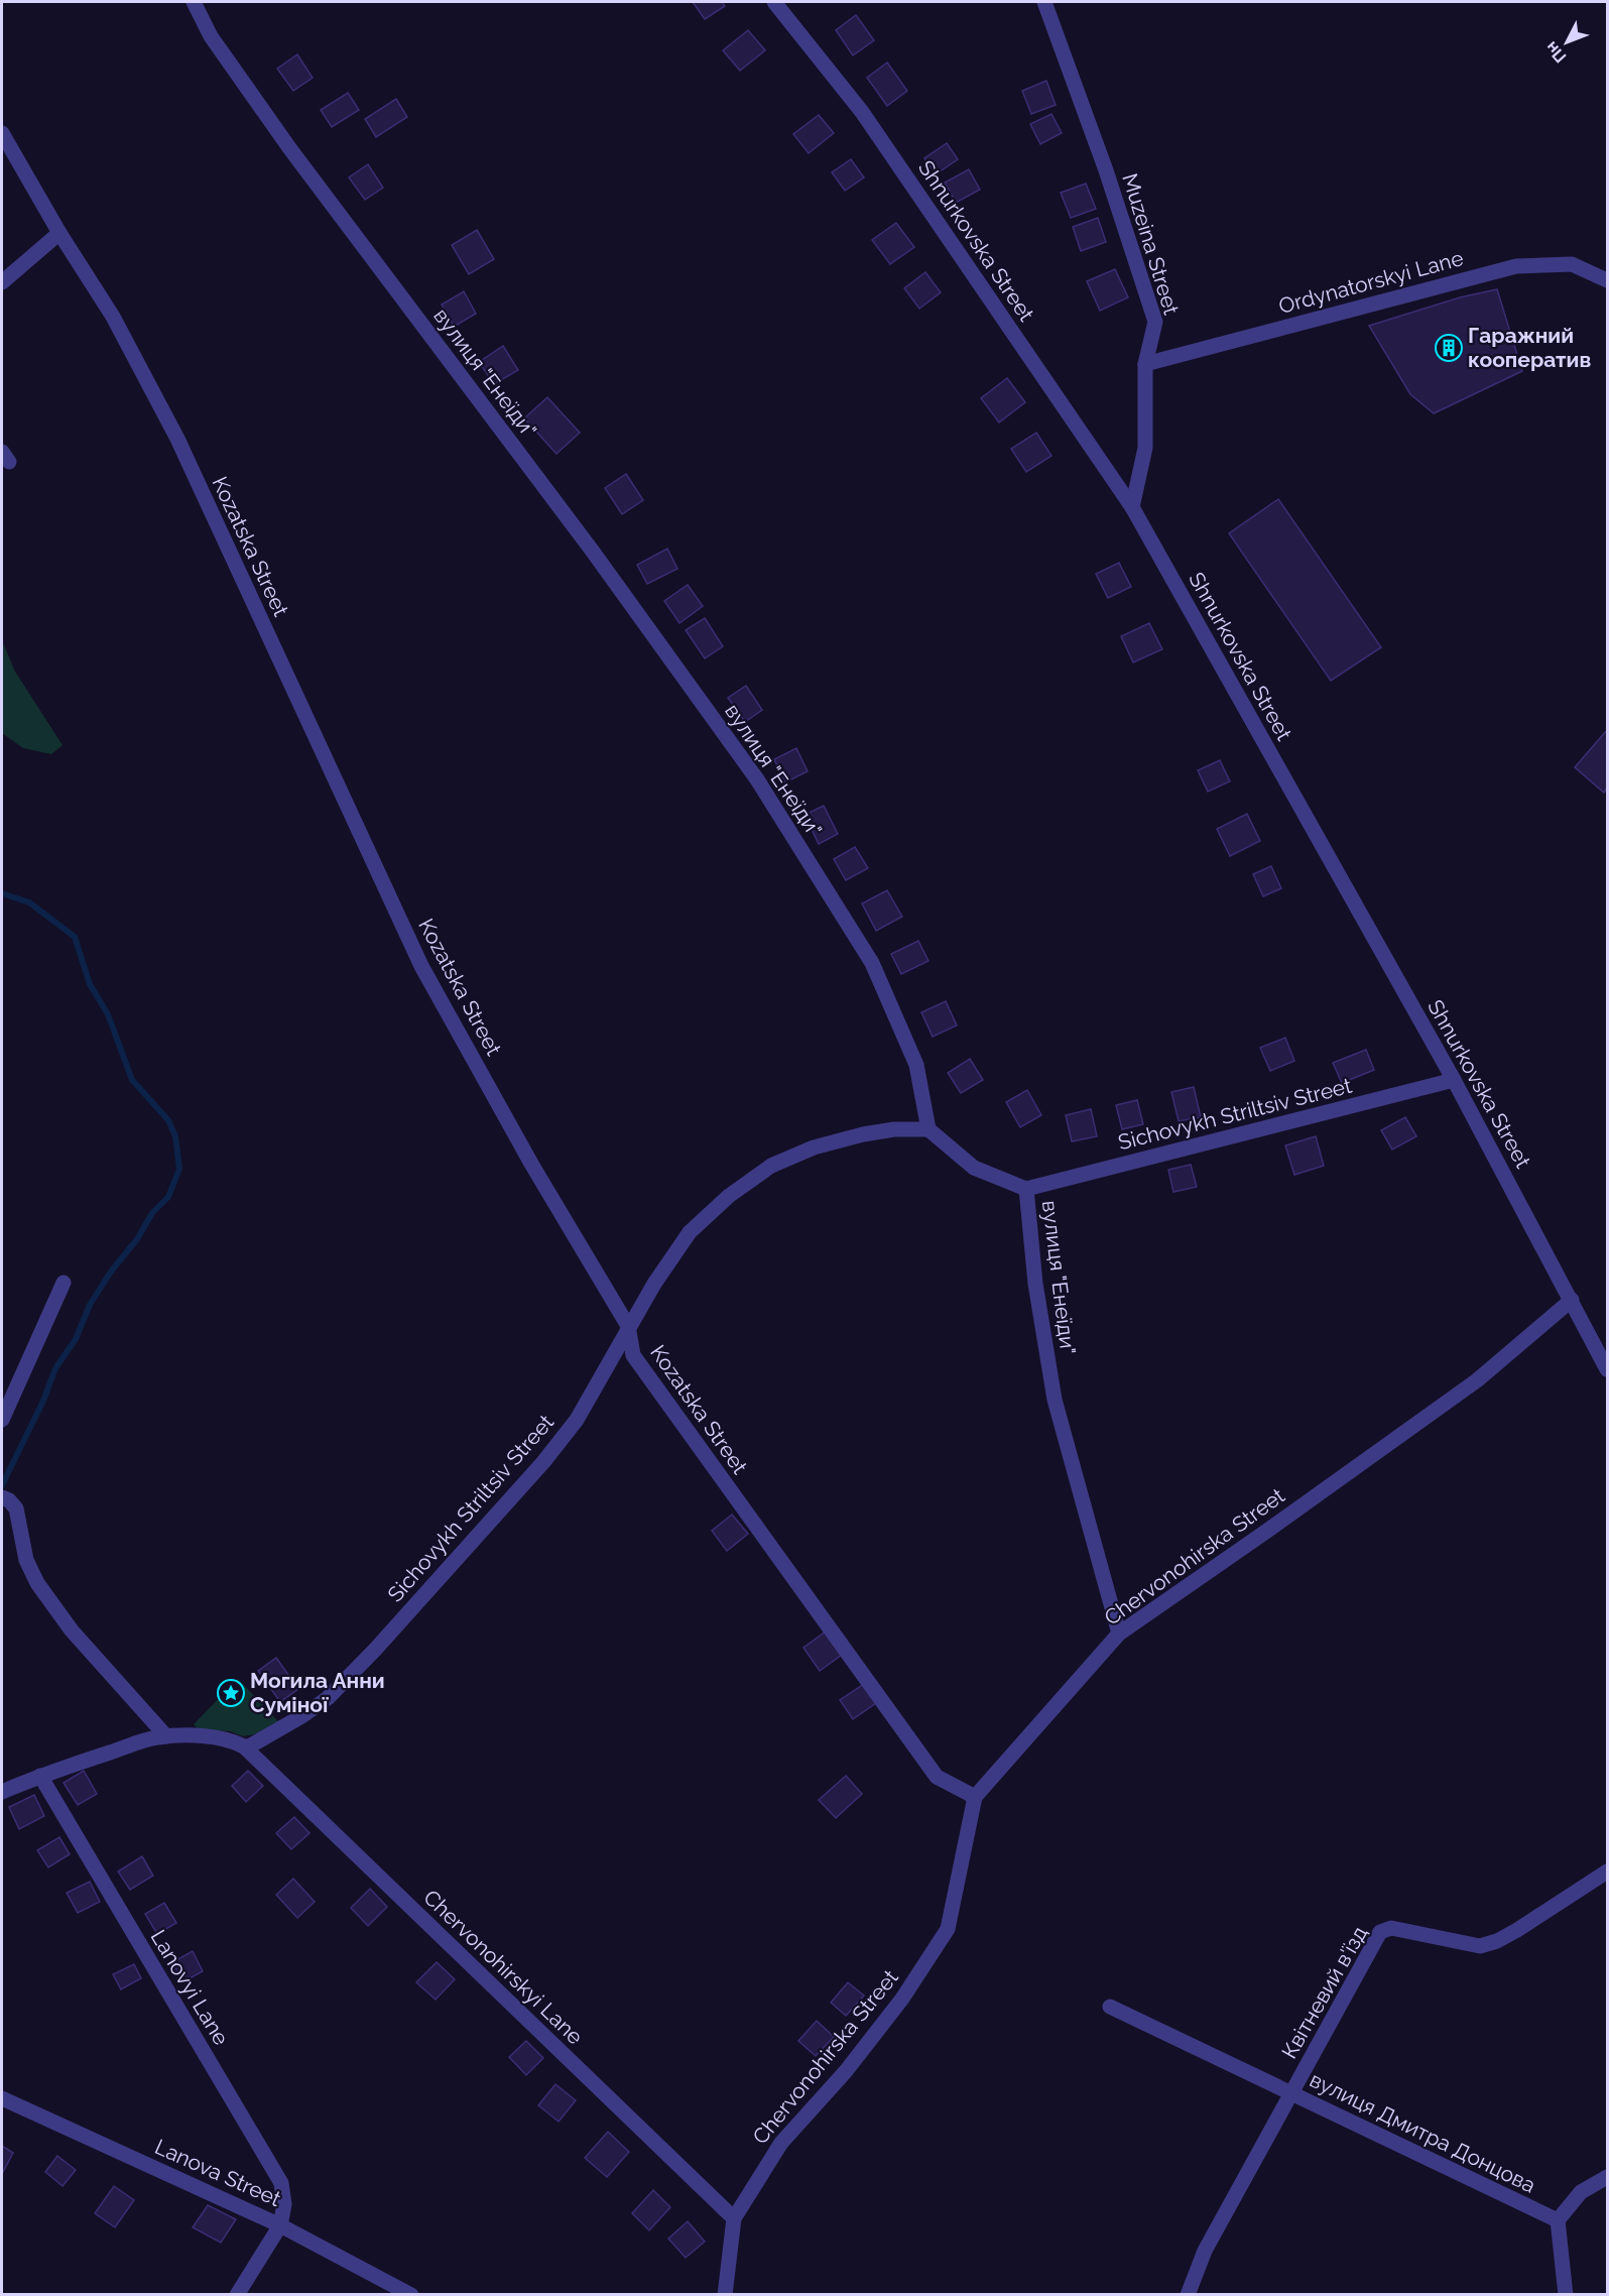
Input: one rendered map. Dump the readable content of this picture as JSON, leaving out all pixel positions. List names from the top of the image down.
{
  "streets": {
    "street": [
      "Shnurkovska Street",
      "Muzeina Street",
      "Ordynatorskyi Lane",
      "вулиця \"Енеїди\"",
      "Kozatska Street",
      "Sichovykh Striltsiv Street",
      "Chervonohirska Street",
      "Chervonohirskyi Lane",
      "Lanovyi Lane",
      "Квітневий в'їзд",
      "вулиця Дмитра Донцова",
      "Lanova Street"
    ]
  },
  "crossings": [
    ["Shnurkovska Street", "Muzeina Street"],
    ["Shnurkovska Street", "Sichovykh Striltsiv Street"],
    ["Shnurkovska Street", "Chervonohirska Street"],
    ["Muzeina Street", "Ordynatorskyi Lane"],
    ["вулиця \"Енеїди\"", "Sichovykh Striltsiv Street"],
    ["вулиця \"Енеїди\"", "Chervonohirska Street"],
    ["Kozatska Street", "Sichovykh Striltsiv Street"],
    ["Kozatska Street", "Chervonohirska Street"],
    ["Sichovykh Striltsiv Street", "Chervonohirskyi Lane"],
    ["Chervonohirska Street", "Chervonohirskyi Lane"],
    ["Lanovyi Lane", "Lanova Street"],
    ["Квітневий в'їзд", "вулиця Дмитра Донцова"]
  ],
  "places": {
    "building": ["Гаражний кооператив"],
    "place": ["Могила Анни Суміної"]
  },
  "north": "bottom left"
}
